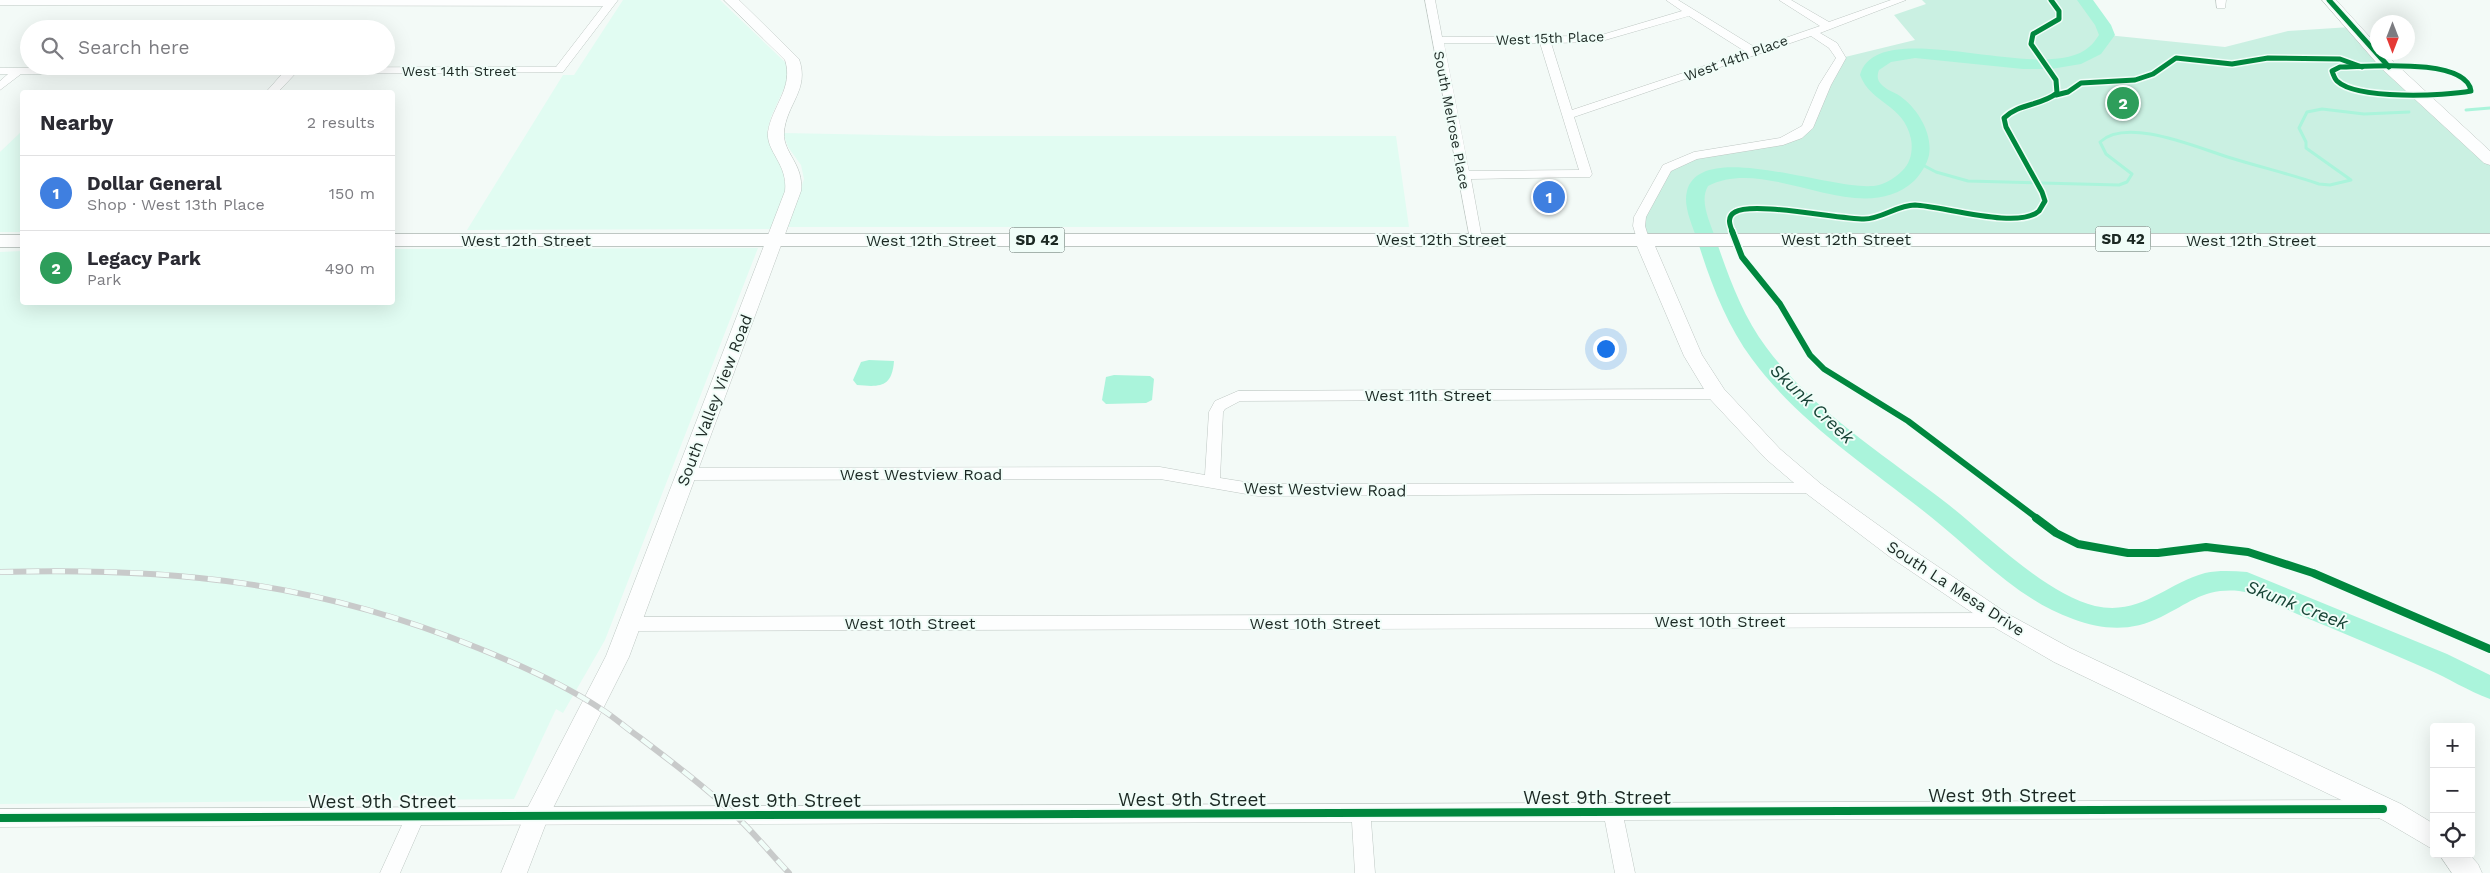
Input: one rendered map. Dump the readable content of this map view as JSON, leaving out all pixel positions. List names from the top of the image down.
{
  "streets": {
    "main road": ["West 12th Street", "SD 42"],
    "street": [
      "West 15th Place",
      "West 14th Place",
      "West 14th Street",
      "South Melrose Place",
      "West 11th Street",
      "South Valley View Road",
      "West Westview Road",
      "South La Mesa Drive",
      "West 10th Street",
      "West 9th Street"
    ]
  },
  "crossings": [
    ["West 15th Place", "South Melrose Place"],
    ["South Melrose Place", "West 12th Street"],
    ["West 12th Street", "South Valley View Road"],
    ["West 12th Street", "South La Mesa Drive"],
    ["West 11th Street", "West Westview Road"],
    ["West 11th Street", "South La Mesa Drive"],
    ["South Valley View Road", "West Westview Road"],
    ["South Valley View Road", "West 10th Street"],
    ["South Valley View Road", "West 9th Street"],
    ["West Westview Road", "South La Mesa Drive"],
    ["South La Mesa Drive", "West 10th Street"],
    ["South La Mesa Drive", "West 9th Street"]
  ],
  "water": ["Skunk Creek"],
  "north": "bottom",
  "page": {
    "search": "Search here",
    "pins": ["2", "1"],
    "heading": ["Nearby", "2 results"],
    "list": [
      {
        "mark": "1",
        "name": "Dollar General",
        "note": "Shop · West 13th Place",
        "value": "150 m"
      },
      {
        "mark": "2",
        "name": "Legacy Park",
        "note": "Park",
        "value": "490 m"
      }
    ],
    "map_buttons": ["+", "−"]
  }
}
